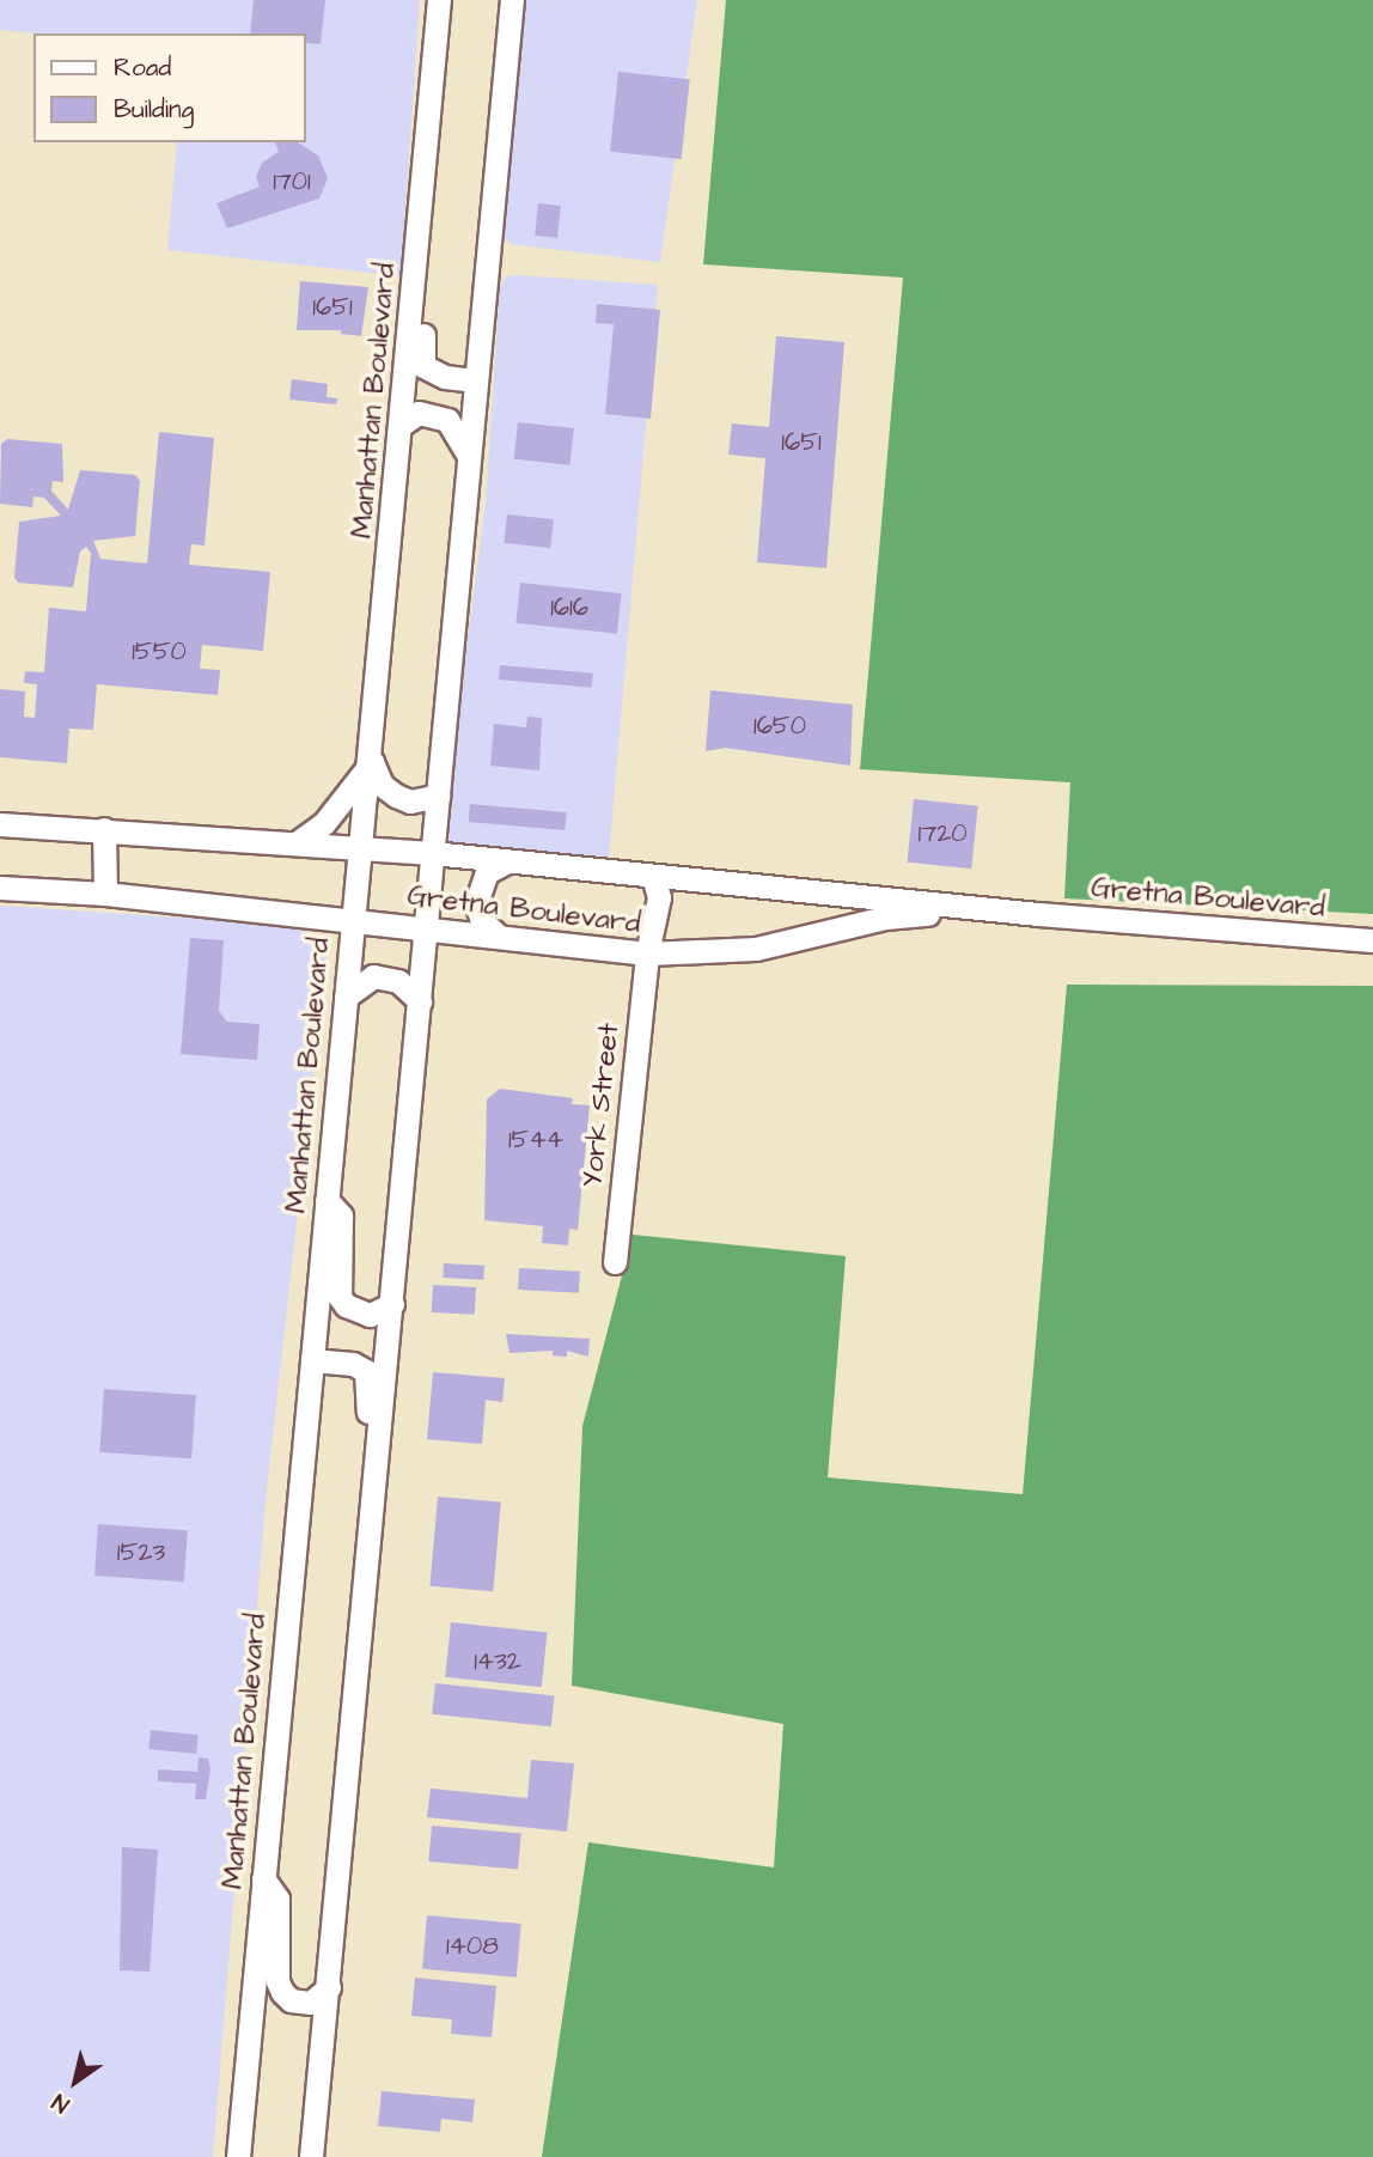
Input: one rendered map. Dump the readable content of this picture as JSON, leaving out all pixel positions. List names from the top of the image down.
{
  "streets": {
    "street": ["Manhattan Boulevard", "Gretna Boulevard", "York Street"]
  },
  "crossings": [
    ["Manhattan Boulevard", "Gretna Boulevard"],
    ["Gretna Boulevard", "York Street"]
  ],
  "house_numbers": [
    "1701",
    "1651",
    "1651",
    "1616",
    "1550",
    "1650",
    "1720",
    "1544",
    "1523",
    "1432",
    "1408"
  ],
  "legend": ["Road", "Building"],
  "north": "bottom left"
}
